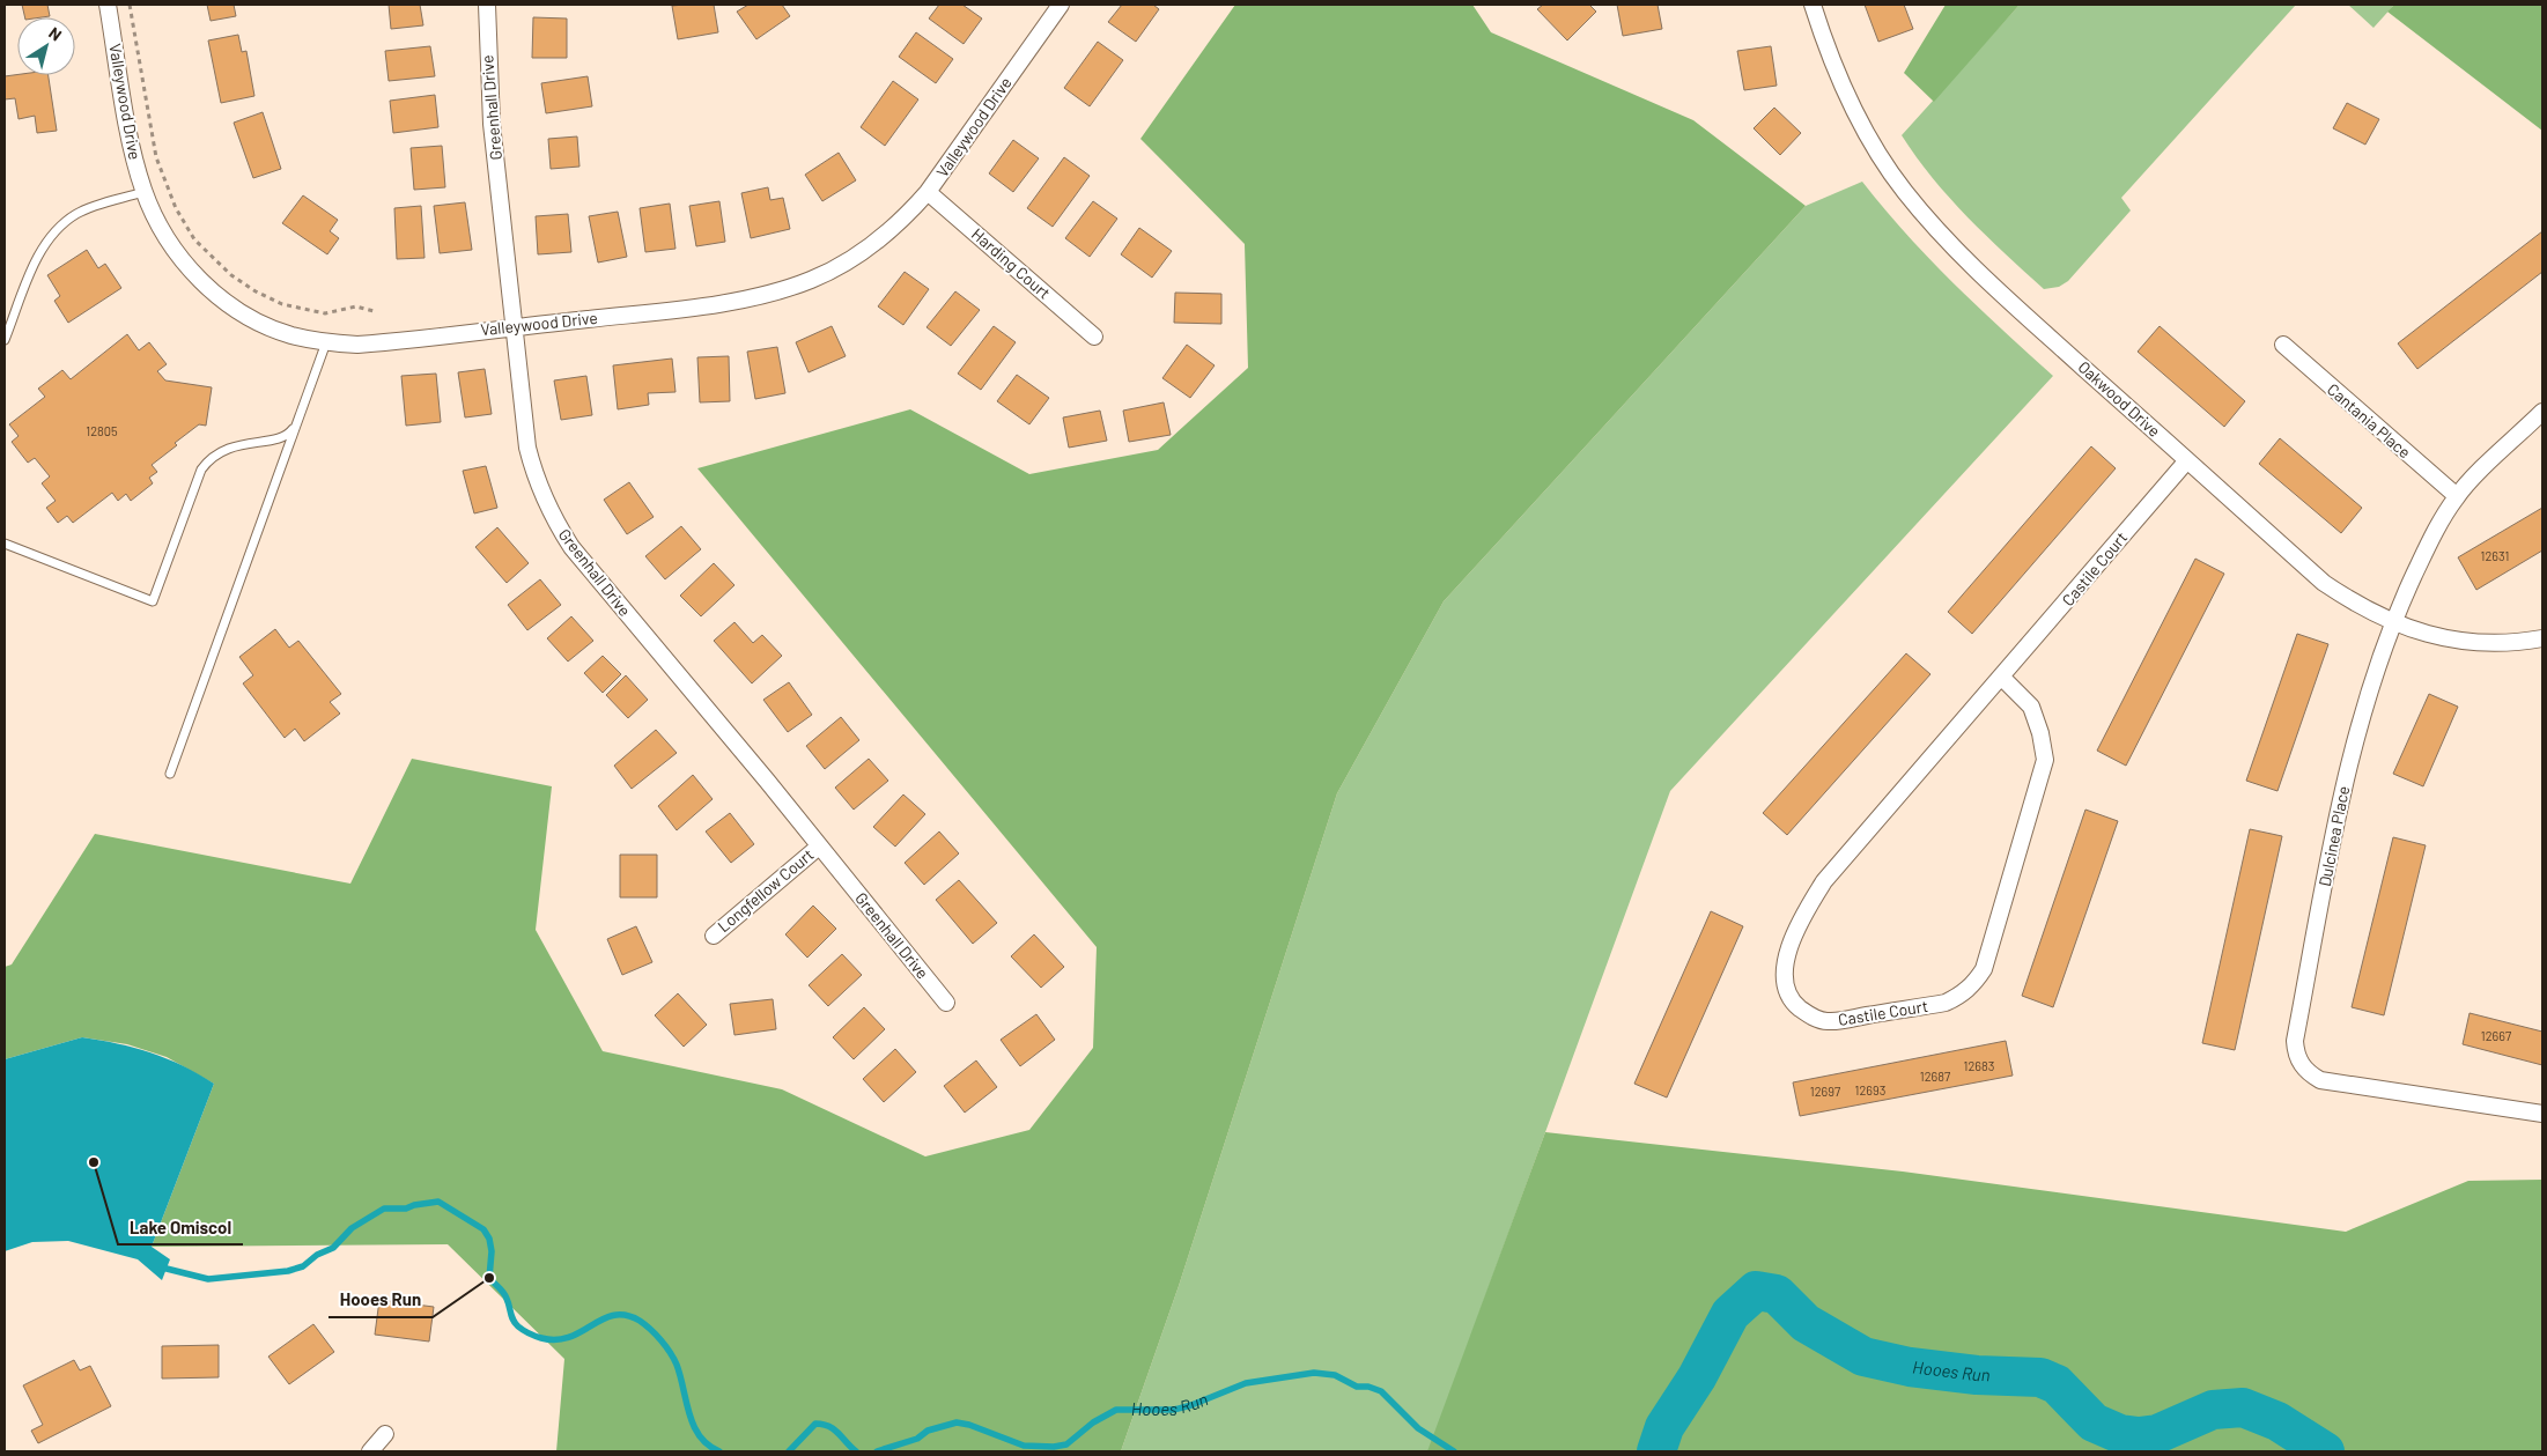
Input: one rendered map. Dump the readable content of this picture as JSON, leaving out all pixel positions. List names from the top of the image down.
{
  "streets": {
    "street": [
      "Valleywood Drive",
      "Greenhall Drive",
      "Harding Court",
      "Oakwood Drive",
      "Cantania Place",
      "Castile Court",
      "Dulcinea Place",
      "Longfellow Court"
    ]
  },
  "crossings": [
    ["Valleywood Drive", "Greenhall Drive"],
    ["Valleywood Drive", "Harding Court"],
    ["Greenhall Drive", "Longfellow Court"],
    ["Oakwood Drive", "Castile Court"],
    ["Oakwood Drive", "Dulcinea Place"],
    ["Cantania Place", "Dulcinea Place"]
  ],
  "water": ["Hooes Run"],
  "places": ["Lake Omiscol", "Hooes Run"],
  "house_numbers": [
    "12805",
    "12631",
    "12667",
    "12683",
    "12687",
    "12693",
    "12697"
  ],
  "north": "top right"
}
